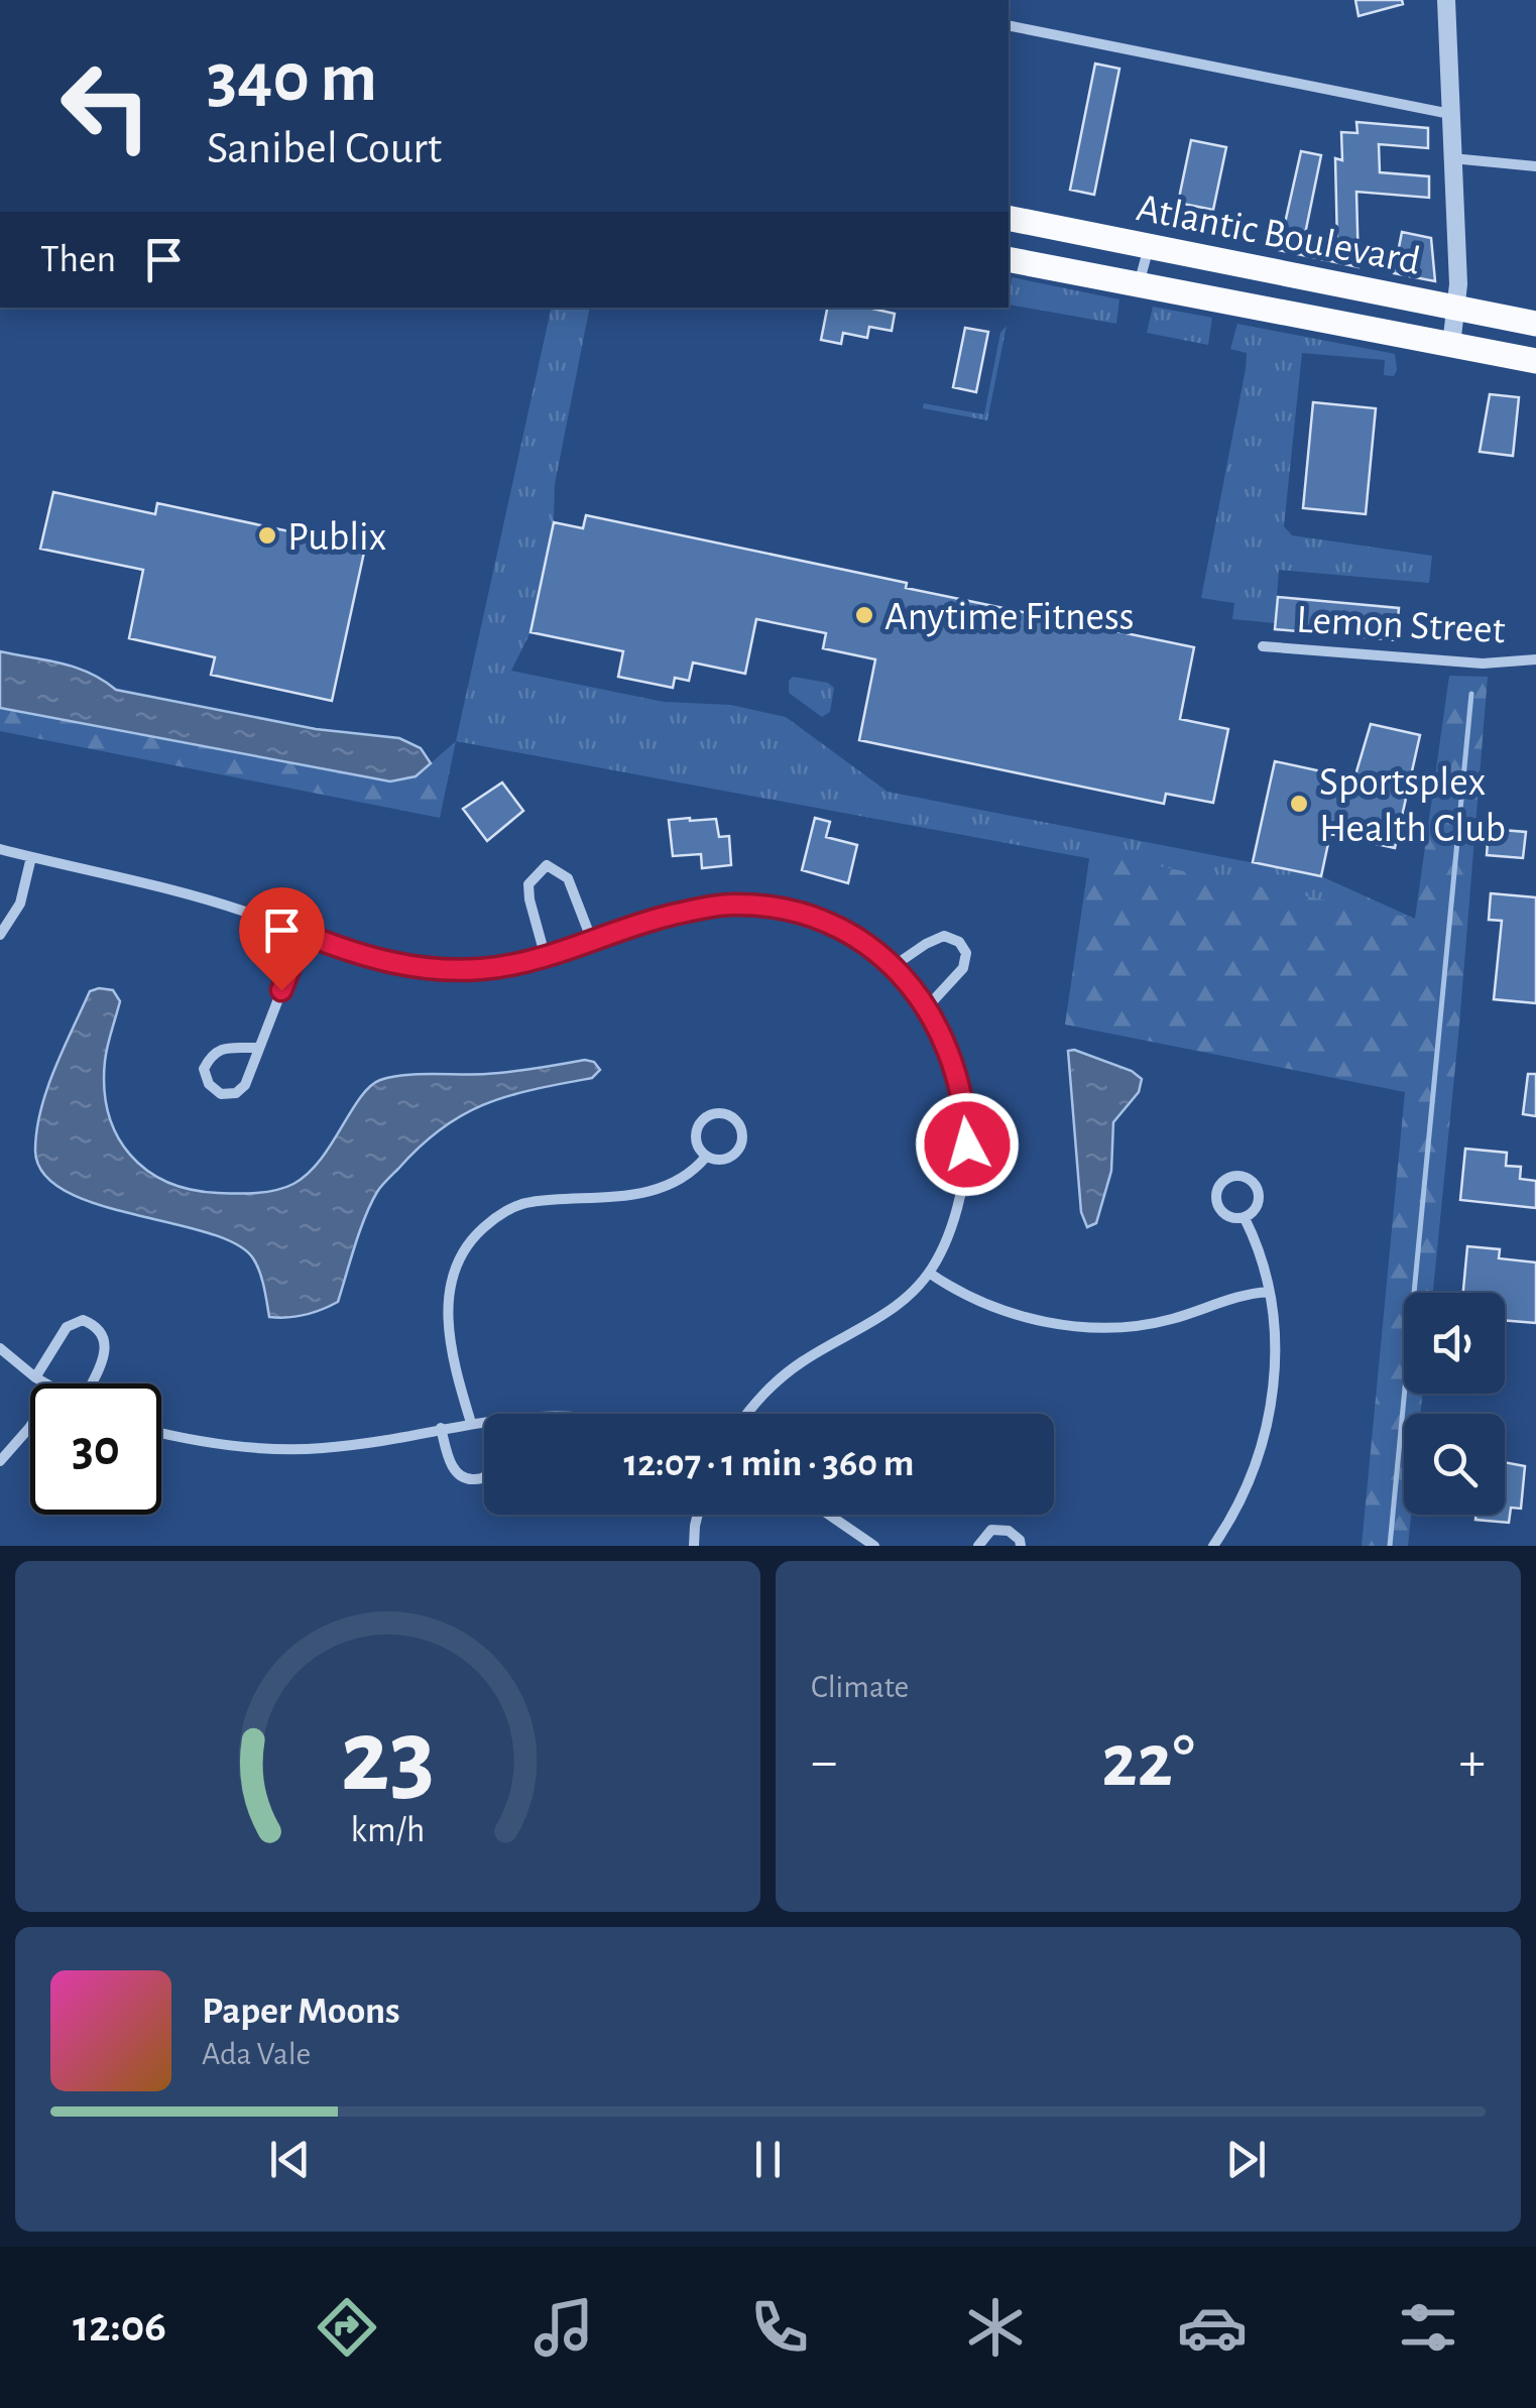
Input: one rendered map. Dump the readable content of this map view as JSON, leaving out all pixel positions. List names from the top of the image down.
{
  "streets": {
    "highway": ["Atlantic Boulevard"],
    "street": ["Lemon Street"]
  },
  "places": ["Publix", "Anytime Fitness", "Sportsplex Health Club"],
  "page": {
    "turn": ["340 m", "Sanibel Court"],
    "then": "Then",
    "limit": "30",
    "trip": "12:07 · 1 min · 360 m",
    "tile": "Climate",
    "heat": ["−", "22°", "+"],
    "song": ["Paper Moons", "Ada Vale"],
    "tabs": "12:06",
    "gauge": ["23", "km/h"]
  }
}
